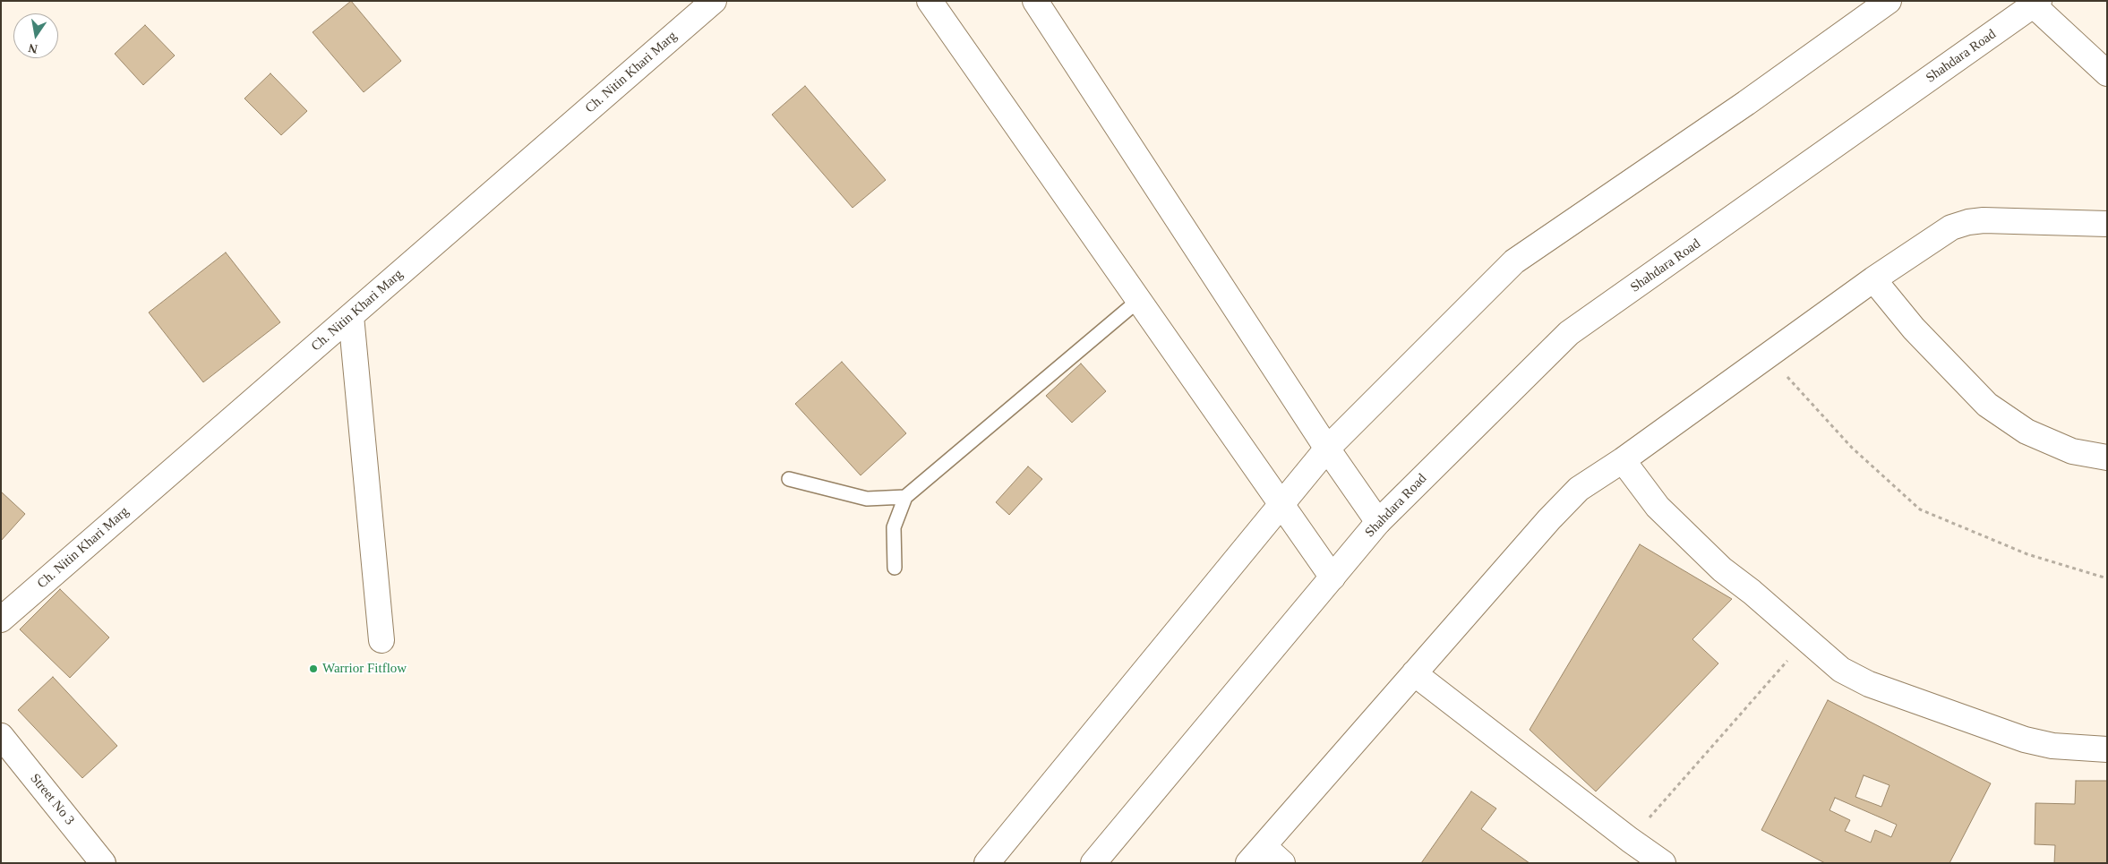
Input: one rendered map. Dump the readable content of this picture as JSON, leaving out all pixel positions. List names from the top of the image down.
{
  "streets": {
    "street": ["Shahdara Road", "Ch. Nitin Khari Marg", "Street No 3"]
  },
  "places": ["Warrior Fitflow"],
  "north": "bottom"
}
